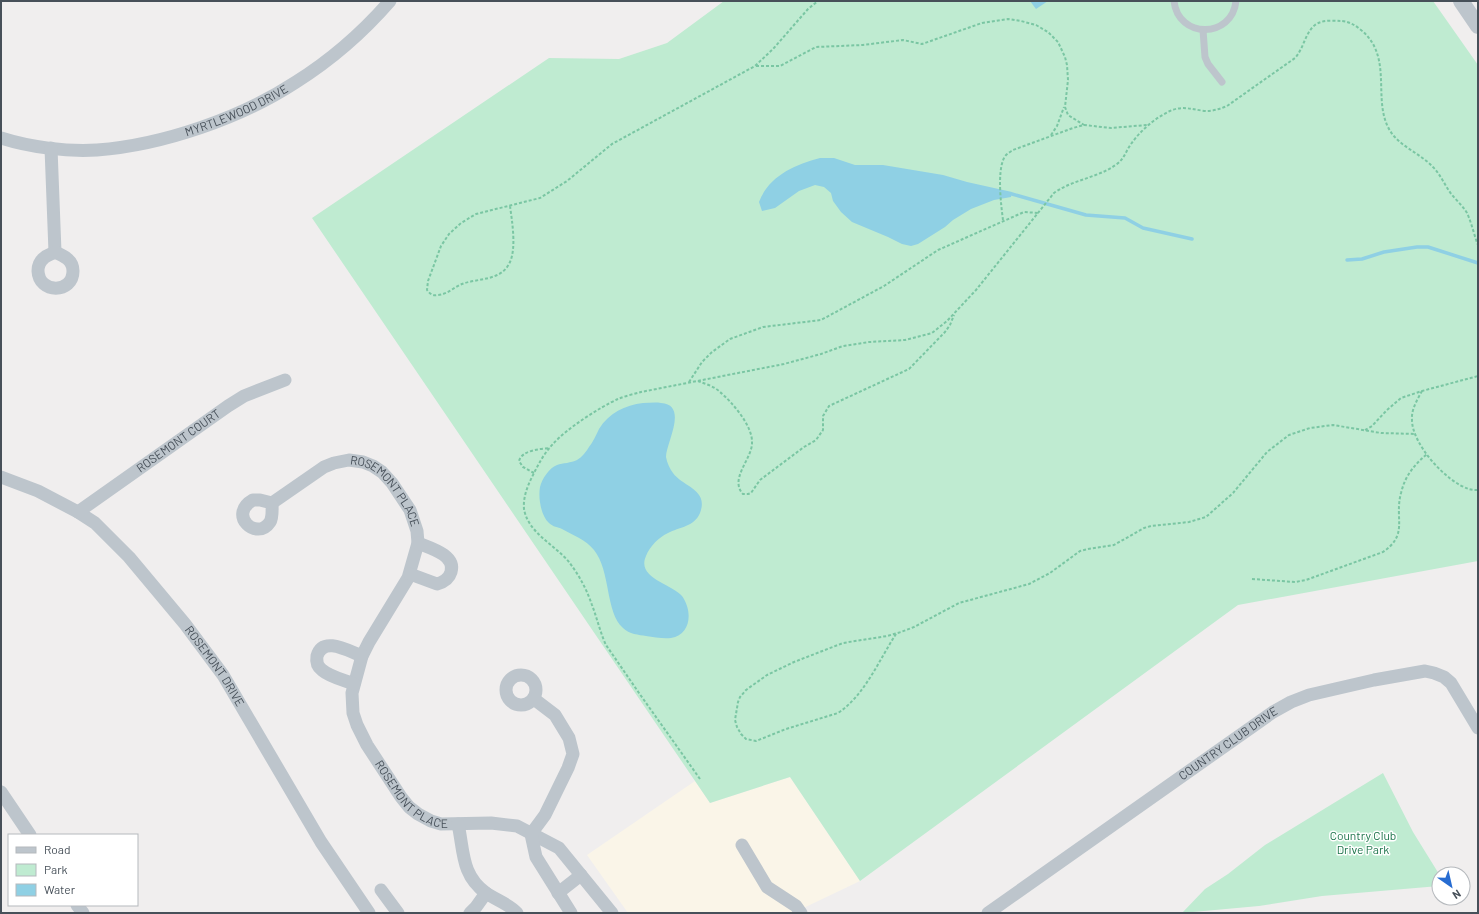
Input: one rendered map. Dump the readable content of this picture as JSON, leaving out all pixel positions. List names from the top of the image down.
{
  "streets": {
    "street": [
      "MYRTLEWOOD DRIVE",
      "ROSEMONT COURT",
      "ROSEMONT PLACE",
      "ROSEMONT DRIVE",
      "COUNTRY CLUB DRIVE"
    ]
  },
  "crossings": [
    ["ROSEMONT COURT", "ROSEMONT DRIVE"]
  ],
  "parks": ["Country Club Drive Park"],
  "legend": ["Road", "Park", "Water"],
  "north": "bottom right"
}
